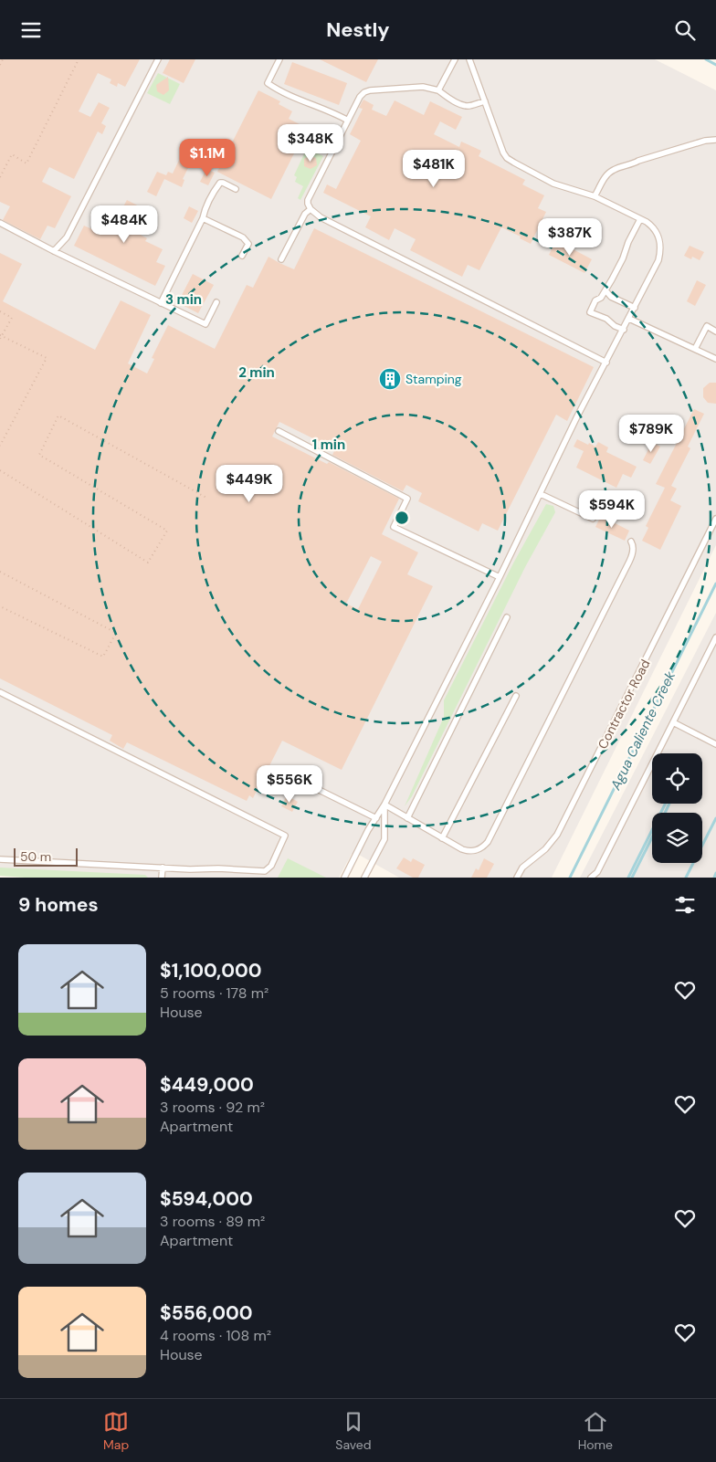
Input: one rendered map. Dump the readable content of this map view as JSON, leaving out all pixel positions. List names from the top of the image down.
{
  "streets": {
    "lane": ["Contractor Road"]
  },
  "water": ["Agua Caliente Creek"],
  "places": {
    "building": ["Stamping"]
  },
  "scale_bar": "50 m",
  "page": {
    "header": "Nestly",
    "price": [
      "$348K",
      "$1.1M",
      "$481K",
      "$484K",
      "$387K",
      "$789K",
      "$449K",
      "$594K",
      "$556K"
    ],
    "scale": "50 m",
    "heading": "9 homes",
    "list": [
      {
        "name": "$1,100,000",
        "note": "5 rooms · 178 m² · House"
      },
      {
        "name": "$449,000",
        "note": "3 rooms · 92 m² · Apartment"
      },
      {
        "name": "$594,000",
        "note": "3 rooms · 89 m² · Apartment"
      },
      {
        "name": "$556,000",
        "note": "4 rooms · 108 m² · House"
      }
    ],
    "tabs": ["Map", "Saved", "Home"]
  },
  "rings": ["3 min", "2 min", "1 min"]
}
